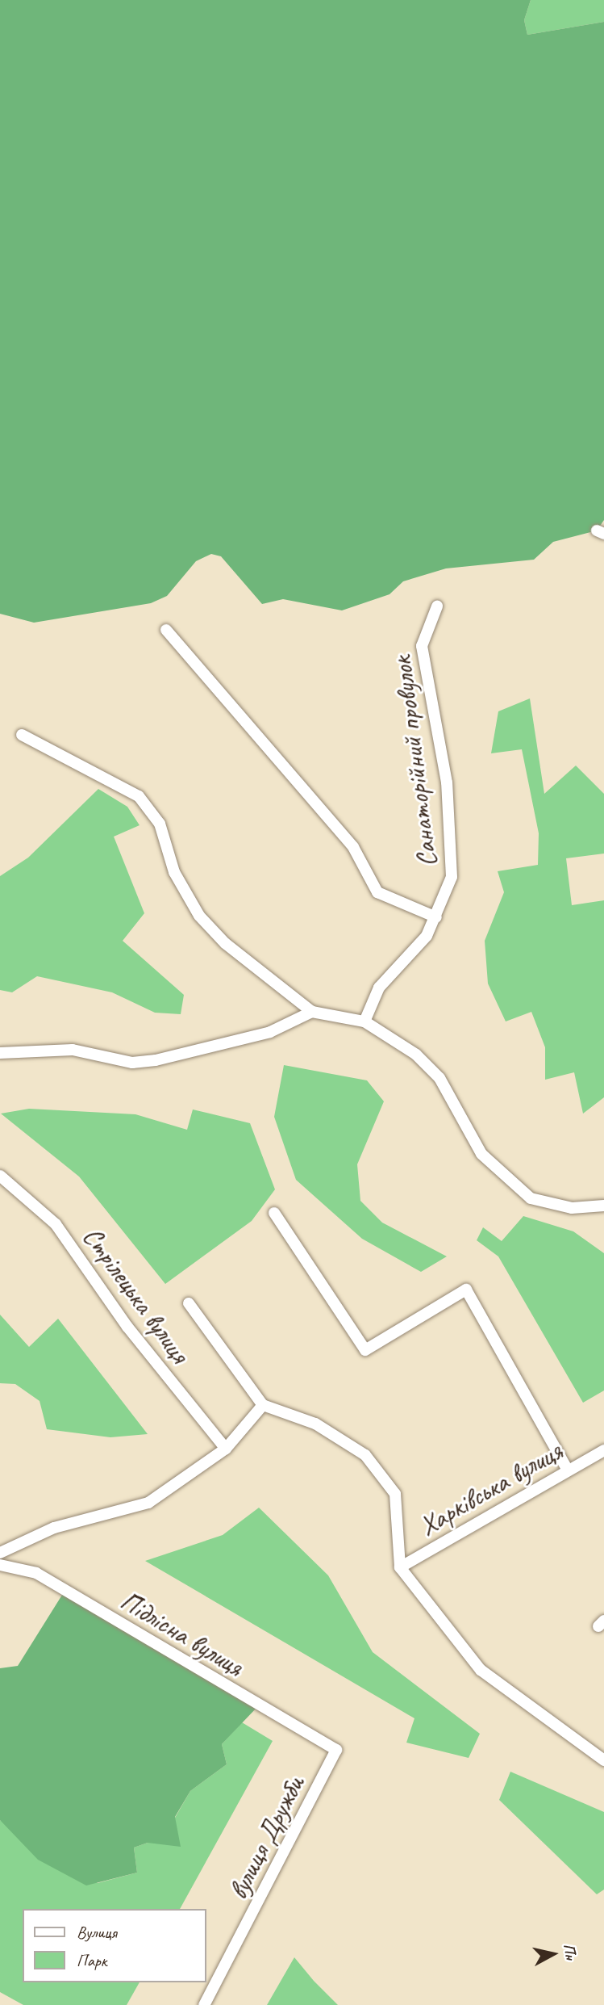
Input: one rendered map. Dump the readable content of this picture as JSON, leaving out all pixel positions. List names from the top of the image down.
{
  "streets": {
    "street": [
      "Санаторійний провулок",
      "Стрілецька вулиця",
      "Харківська вулиця",
      "Підлісна вулиця",
      "вулиця Дружби"
    ]
  },
  "crossings": [
    ["Підлісна вулиця", "вулиця Дружби"]
  ],
  "legend": ["Вулиця", "Парк"],
  "north": "right"
}
